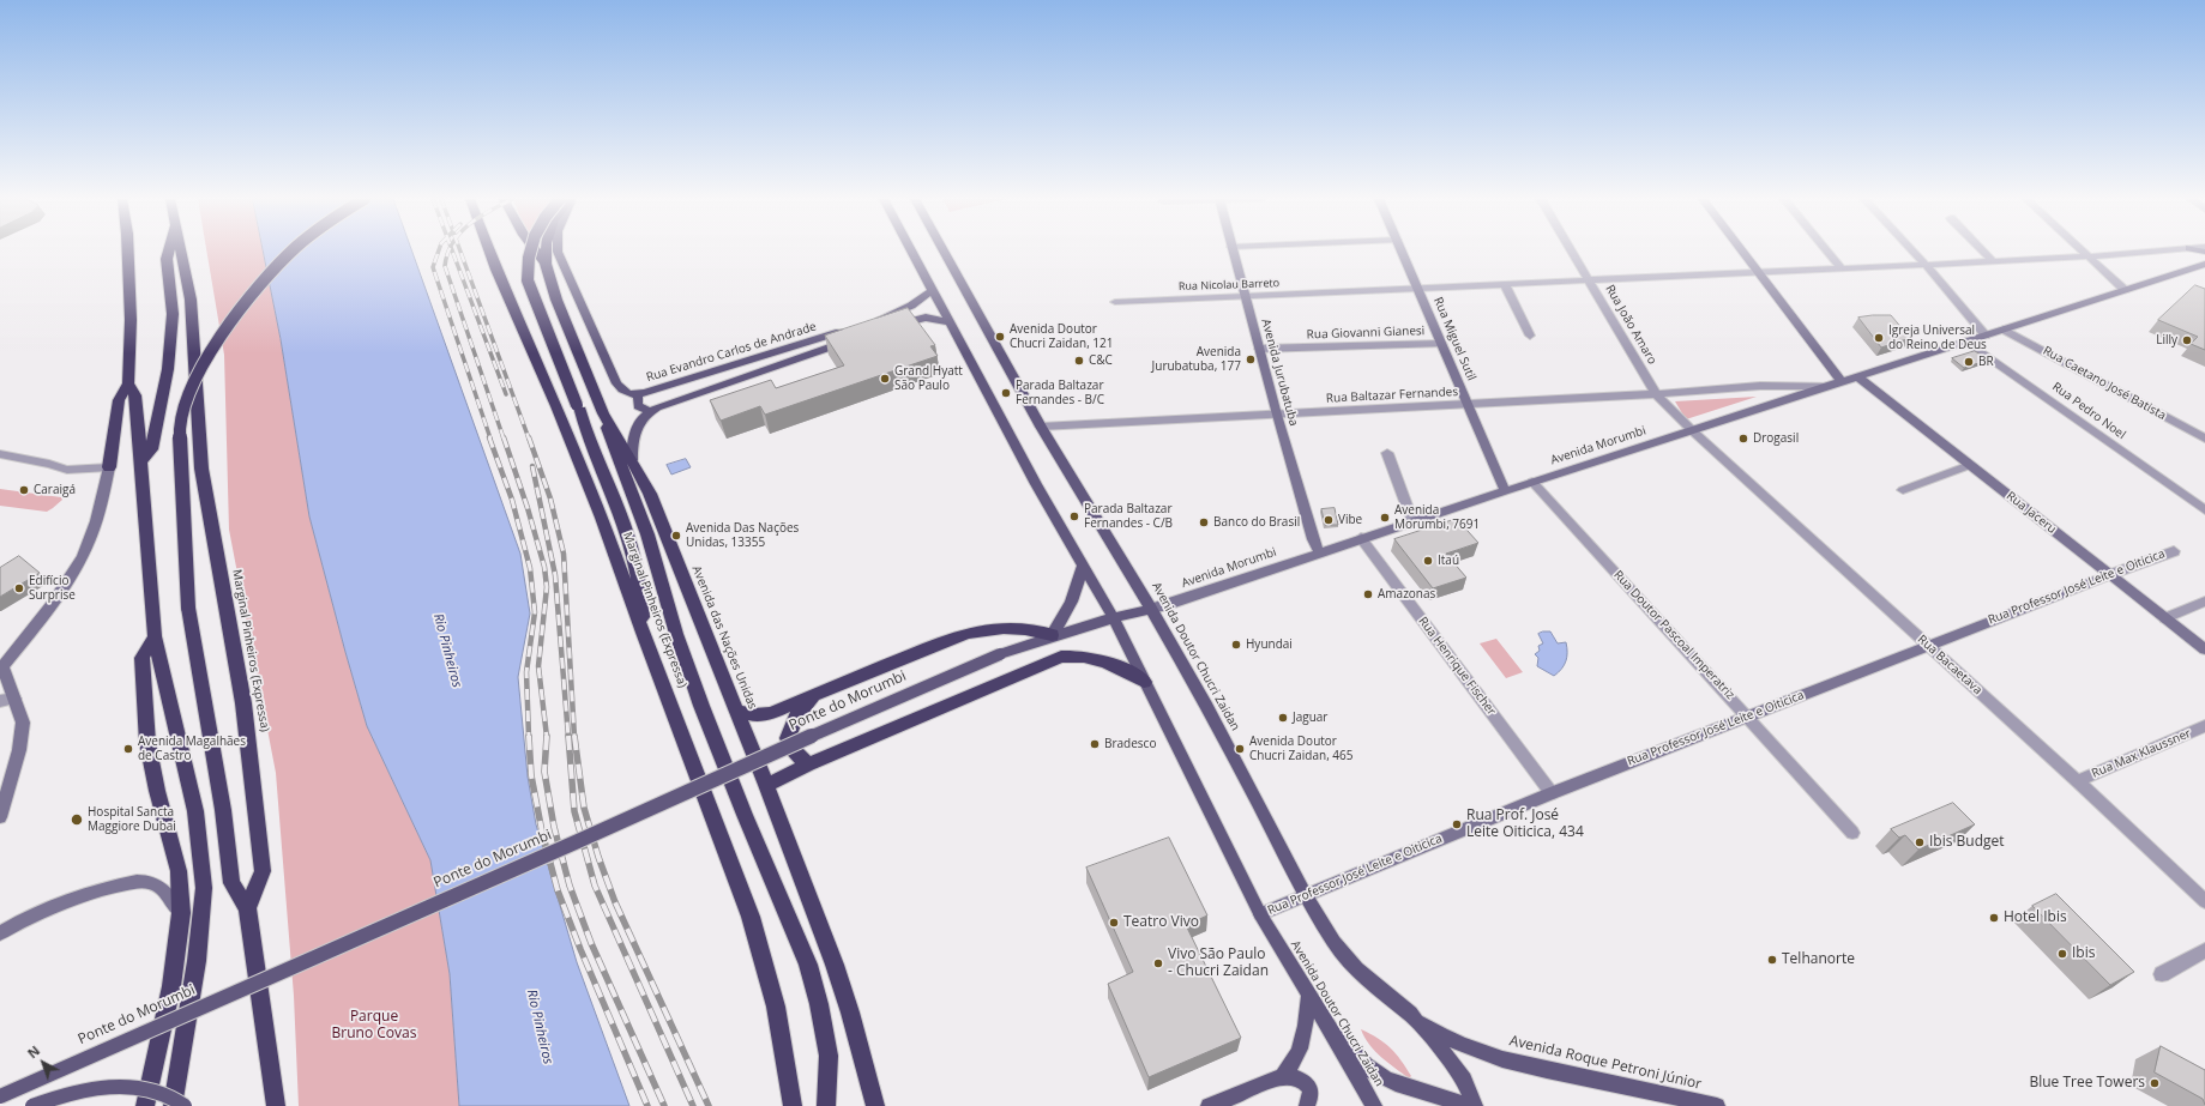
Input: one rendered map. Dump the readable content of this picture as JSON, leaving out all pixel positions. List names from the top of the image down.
{
  "streets": {
    "highway": ["Marginal Pinheiros (Expressa)", "Avenida das Nações Unidas"],
    "main road": [
      "Rua Evandro Carlos de Andrade",
      "Avenida Morumbi",
      "Avenida Doutor Chucri Zaidan",
      "Ponte do Morumbi",
      "Avenida Roque Petroni Júnior"
    ],
    "street": [
      "Rua Nicolau Barreto",
      "Rua João Amaro",
      "Rua Giovanni Gianesi",
      "Rua Miguel Sutil",
      "Avenida Jurubatuba",
      "Rua Caetano José Batista",
      "Rua Baltazar Fernandes",
      "Rua Pedro Noel",
      "Rua Jaceru",
      "Rua Professor José Leite e Oiticica",
      "Rua Doutor Pascoal Imperatriz",
      "Rua Bacaetava",
      "Rua Henrique Fischer",
      "Rua Max Klaussner"
    ]
  },
  "crossings": [
    ["Rua Nicolau Barreto", "Rua João Amaro"],
    ["Rua Nicolau Barreto", "Rua Miguel Sutil"],
    ["Rua Nicolau Barreto", "Avenida Jurubatuba"],
    ["Rua João Amaro", "Rua Baltazar Fernandes"],
    ["Rua João Amaro", "Avenida Morumbi"],
    ["Rua João Amaro", "Rua Bacaetava"],
    ["Rua Giovanni Gianesi", "Rua Miguel Sutil"],
    ["Rua Giovanni Gianesi", "Avenida Jurubatuba"],
    ["Rua Miguel Sutil", "Rua Baltazar Fernandes"],
    ["Rua Miguel Sutil", "Avenida Morumbi"],
    ["Rua Evandro Carlos de Andrade", "Avenida das Nações Unidas"],
    ["Avenida Jurubatuba", "Rua Baltazar Fernandes"],
    ["Avenida Jurubatuba", "Avenida Morumbi"],
    ["Rua Caetano José Batista", "Avenida Morumbi"],
    ["Rua Baltazar Fernandes", "Avenida Morumbi"],
    ["Rua Baltazar Fernandes", "Avenida Doutor Chucri Zaidan"],
    ["Rua Pedro Noel", "Avenida Morumbi"],
    ["Avenida Morumbi", "Rua Jaceru"],
    ["Avenida Morumbi", "Rua Doutor Pascoal Imperatriz"],
    ["Avenida Morumbi", "Avenida Doutor Chucri Zaidan"],
    ["Avenida Morumbi", "Rua Bacaetava"],
    ["Avenida Morumbi", "Rua Henrique Fischer"],
    ["Avenida Morumbi", "Ponte do Morumbi"],
    ["Rua Jaceru", "Rua Professor José Leite e Oiticica"],
    ["Rua Professor José Leite e Oiticica", "Rua Doutor Pascoal Imperatriz"],
    ["Rua Professor José Leite e Oiticica", "Avenida Doutor Chucri Zaidan"],
    ["Rua Professor José Leite e Oiticica", "Rua Bacaetava"],
    ["Rua Professor José Leite e Oiticica", "Rua Henrique Fischer"],
    ["Avenida Doutor Chucri Zaidan", "Avenida Roque Petroni Júnior"],
    ["Rua Bacaetava", "Rua Max Klaussner"]
  ],
  "water": ["Rio Pinheiros"],
  "parks": ["Parque Bruno Covas"],
  "places": [
    "Avenida Doutor Chucri Zaidan, 121",
    "Igreja Universal do Reino de Deus",
    "Lilly",
    "Avenida Jurubatuba, 177",
    "C&C",
    "BR",
    "Grand Hyatt São Paulo",
    "Parada Baltazar Fernandes - B/C",
    "Drogasil",
    "Caraigá",
    "Parada Baltazar Fernandes - C/B",
    "Avenida Morumbi, 7691",
    "Vibe",
    "Banco do Brasil",
    "Avenida Das Nações Unidas, 13355",
    "Itaú",
    "Edifício Surprise",
    "Amazonas",
    "Hyundai",
    "Jaguar",
    "Bradesco",
    "Avenida Magalhães de Castro",
    "Avenida Doutor Chucri Zaidan, 465",
    "Hospital Sancta Maggiore Dubai",
    "Rua Prof. José Leite Oiticica, 434",
    "Ibis Budget",
    "Hotel Ibis",
    "Teatro Vivo",
    "Ibis",
    "Telhanorte",
    "Vivo São Paulo - Chucri Zaidan",
    "Blue Tree Towers"
  ],
  "north": "top left"
}
